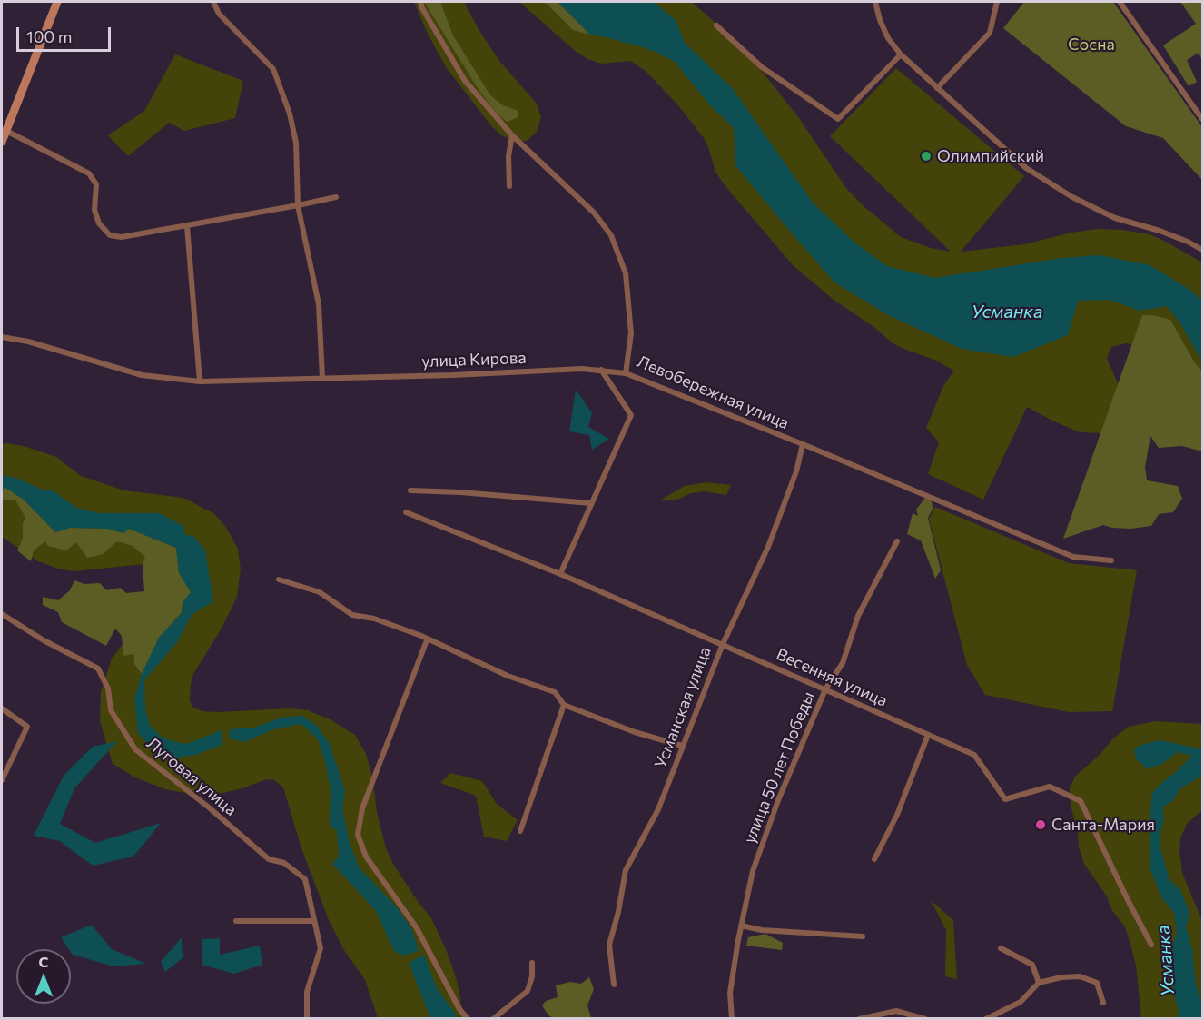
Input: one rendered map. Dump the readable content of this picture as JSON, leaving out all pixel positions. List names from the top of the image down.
{
  "streets": {
    "street": [
      "улица Кирова",
      "Левобережная улица",
      "Весенняя улица",
      "Усманская улица",
      "улица 50 лет Победы",
      "Луговая улица"
    ]
  },
  "crossings": [
    ["улица Кирова", "Левобережная улица"],
    ["Левобережная улица", "Усманская улица"],
    ["Весенняя улица", "Усманская улица"],
    ["Весенняя улица", "улица 50 лет Победы"]
  ],
  "water": ["Усманка"],
  "parks": ["Сосна"],
  "places": ["Олимпийский", "Санта-Мария"],
  "scale_bar": "100 m",
  "north": "top"
}
